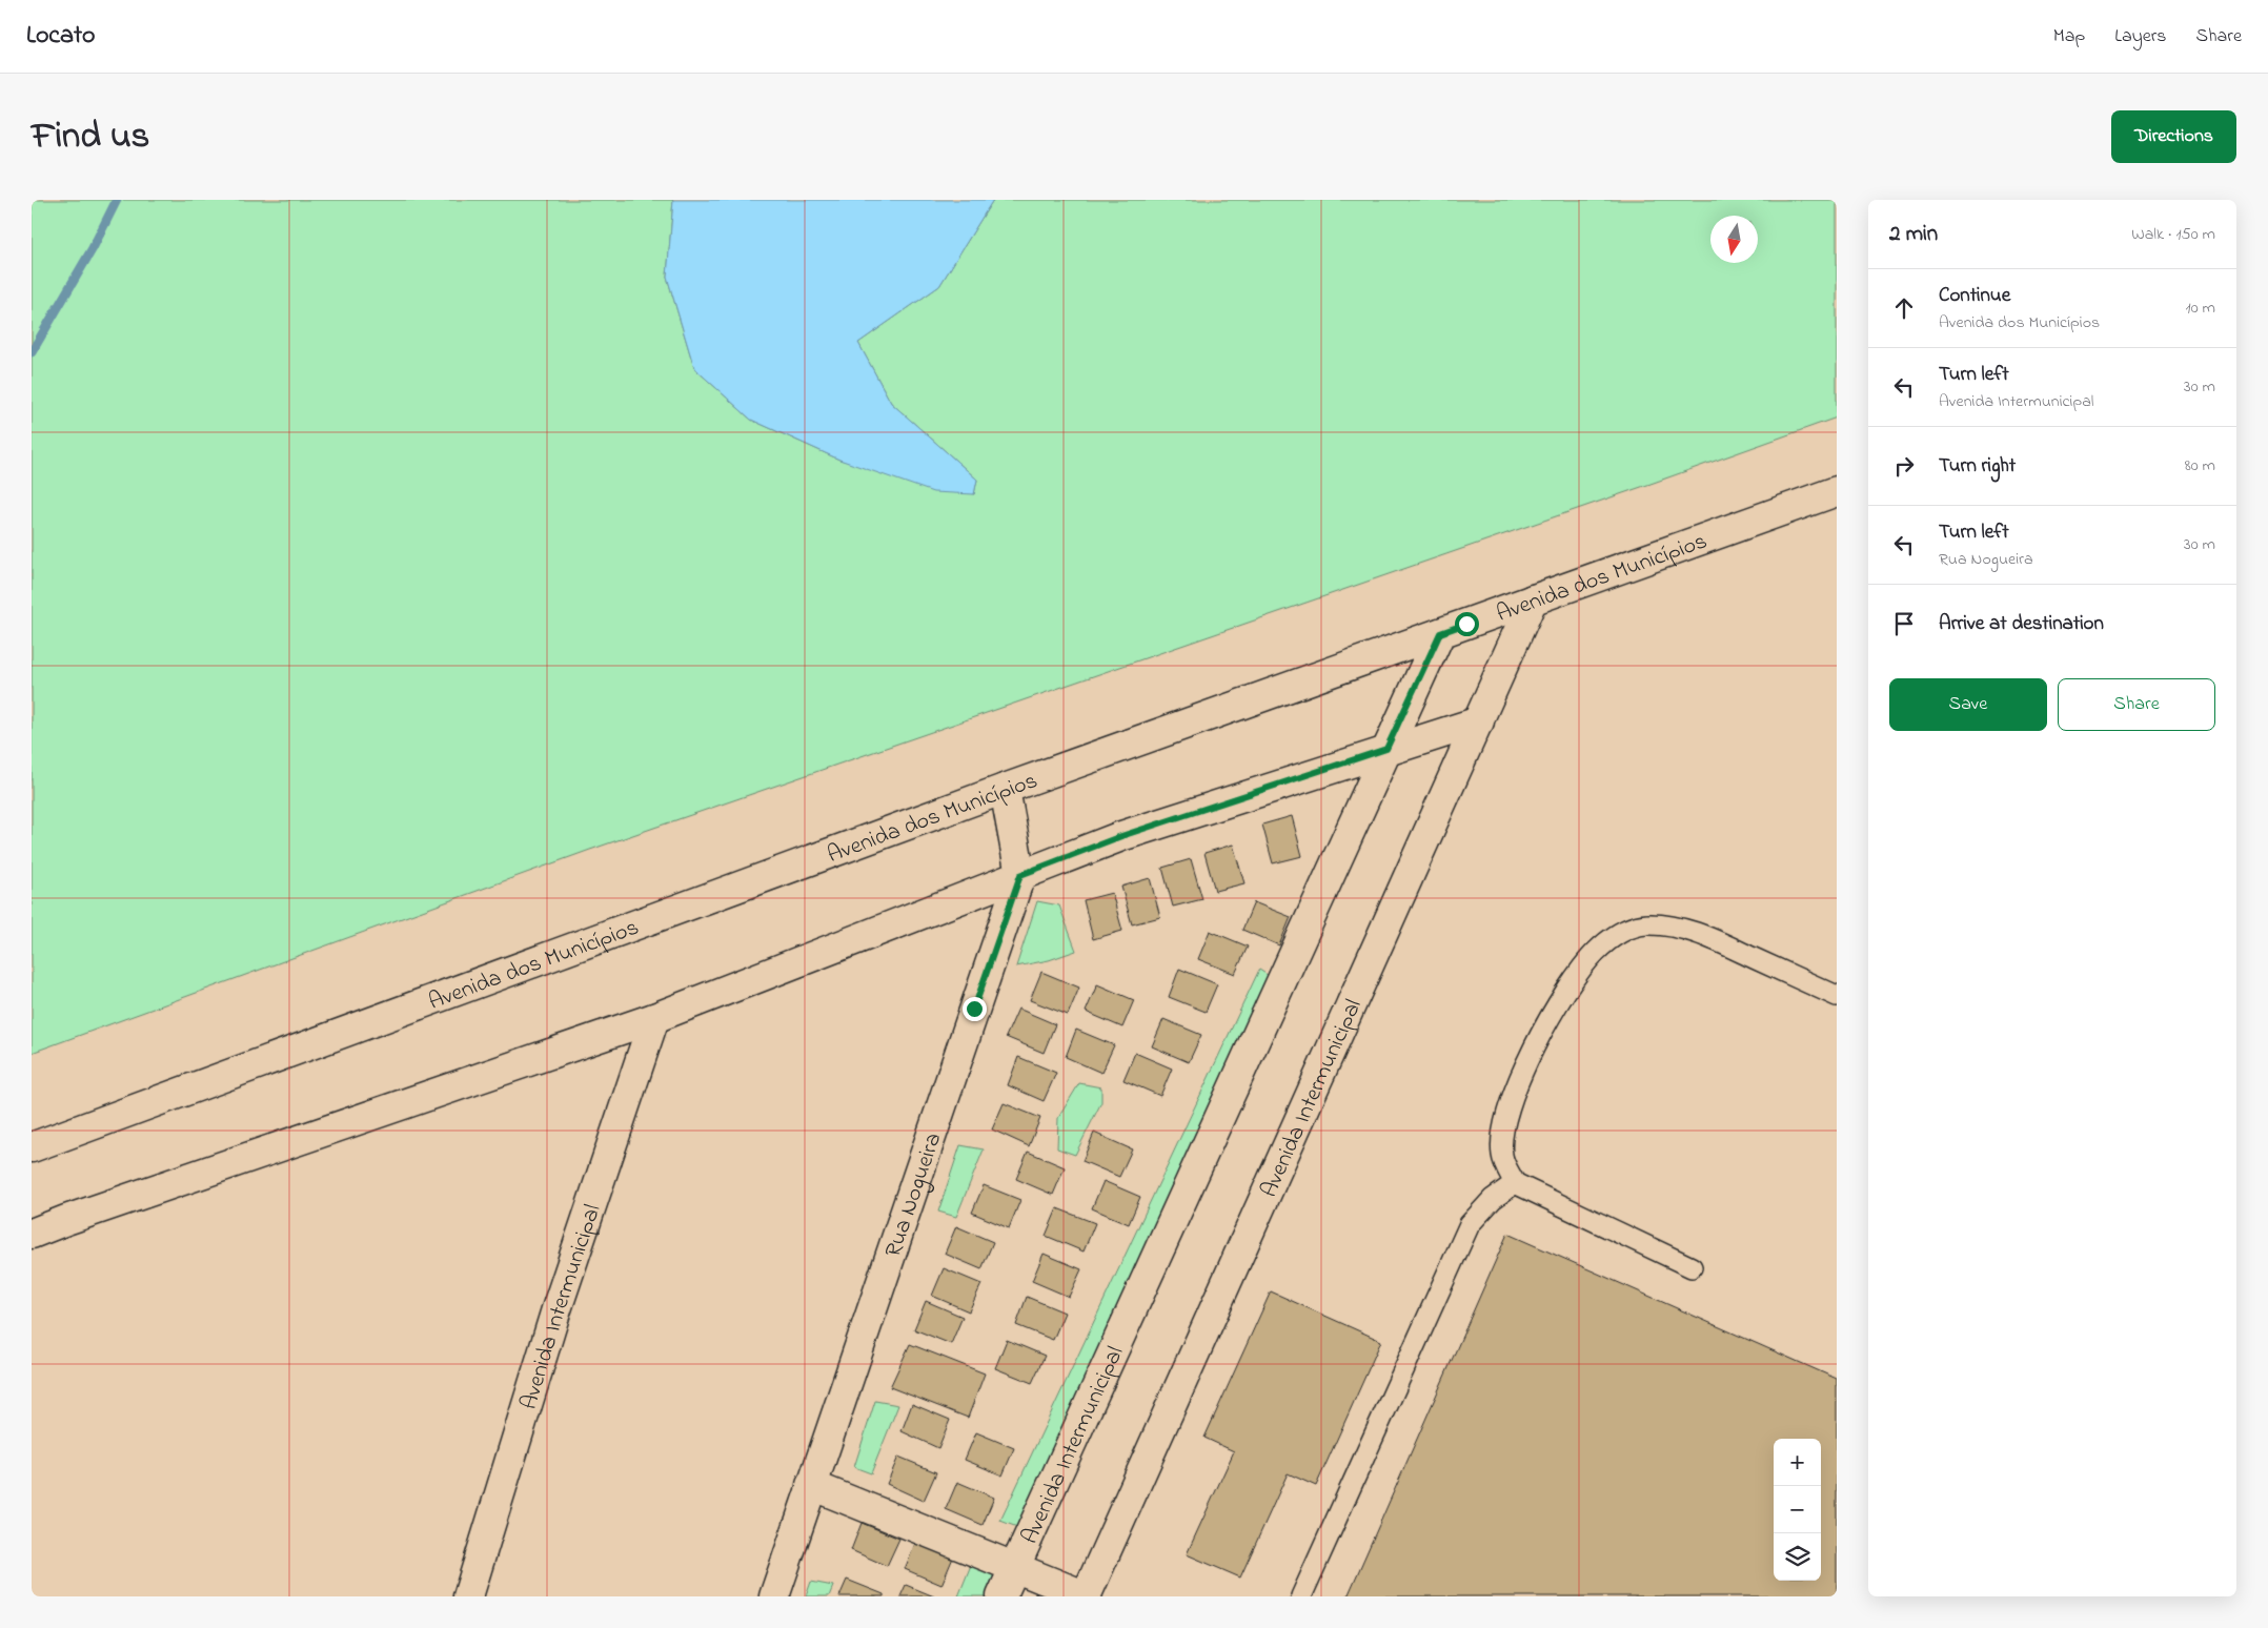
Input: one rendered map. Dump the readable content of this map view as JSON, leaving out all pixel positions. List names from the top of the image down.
{
  "streets": {
    "street": ["Avenida dos Municípios", "Avenida Intermunicipal", "Rua Nogueira"]
  },
  "crossings": [
    ["Avenida dos Municípios", "Avenida Intermunicipal"],
    ["Avenida dos Municípios", "Rua Nogueira"]
  ],
  "north": "bottom",
  "page": {
    "header": "Locato",
    "nav": ["Map", "Layers", "Share"],
    "title": "Find us",
    "buttons": [
      "Directions",
      ["Save", "Share"]
    ],
    "heading": ["2 min", "Walk · 150 m"],
    "list": [
      ["Continue", "Avenida dos Municípios", "10 m"],
      ["Turn left", "Avenida Intermunicipal", "30 m"],
      ["Turn right", "80 m"],
      ["Turn left", "Rua Nogueira", "30 m"],
      "Arrive at destination"
    ],
    "map_buttons": ["+", "−"]
  }
}
